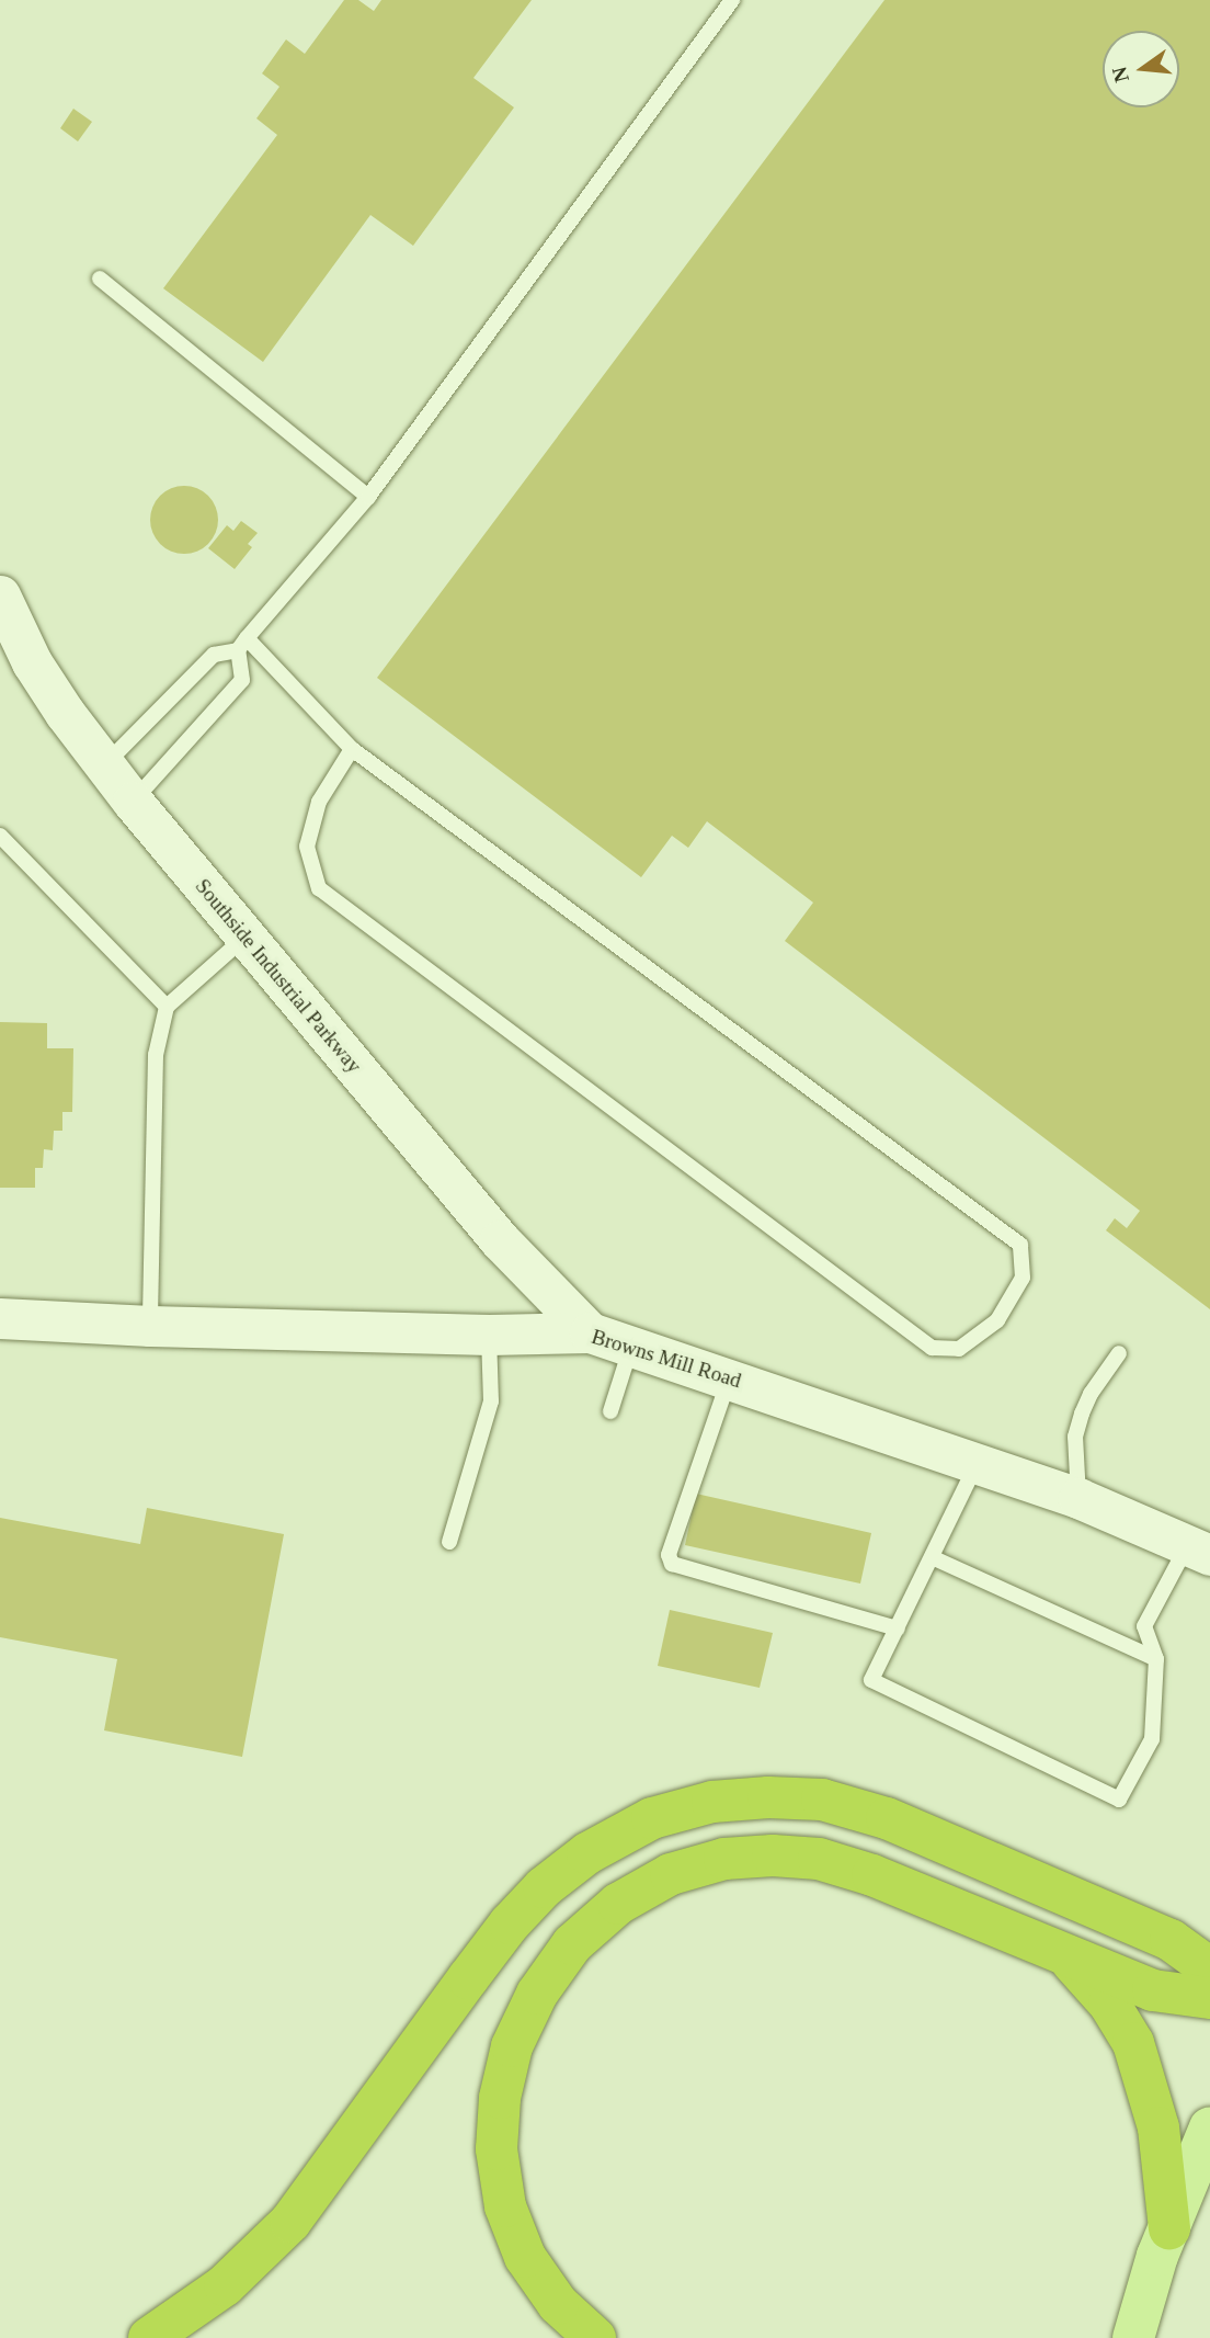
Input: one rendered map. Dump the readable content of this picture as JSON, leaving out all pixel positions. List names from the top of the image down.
{
  "streets": {
    "street": ["Southside Industrial Parkway", "Browns Mill Road"]
  },
  "crossings": [
    ["Southside Industrial Parkway", "Browns Mill Road"]
  ],
  "north": "left"
}
